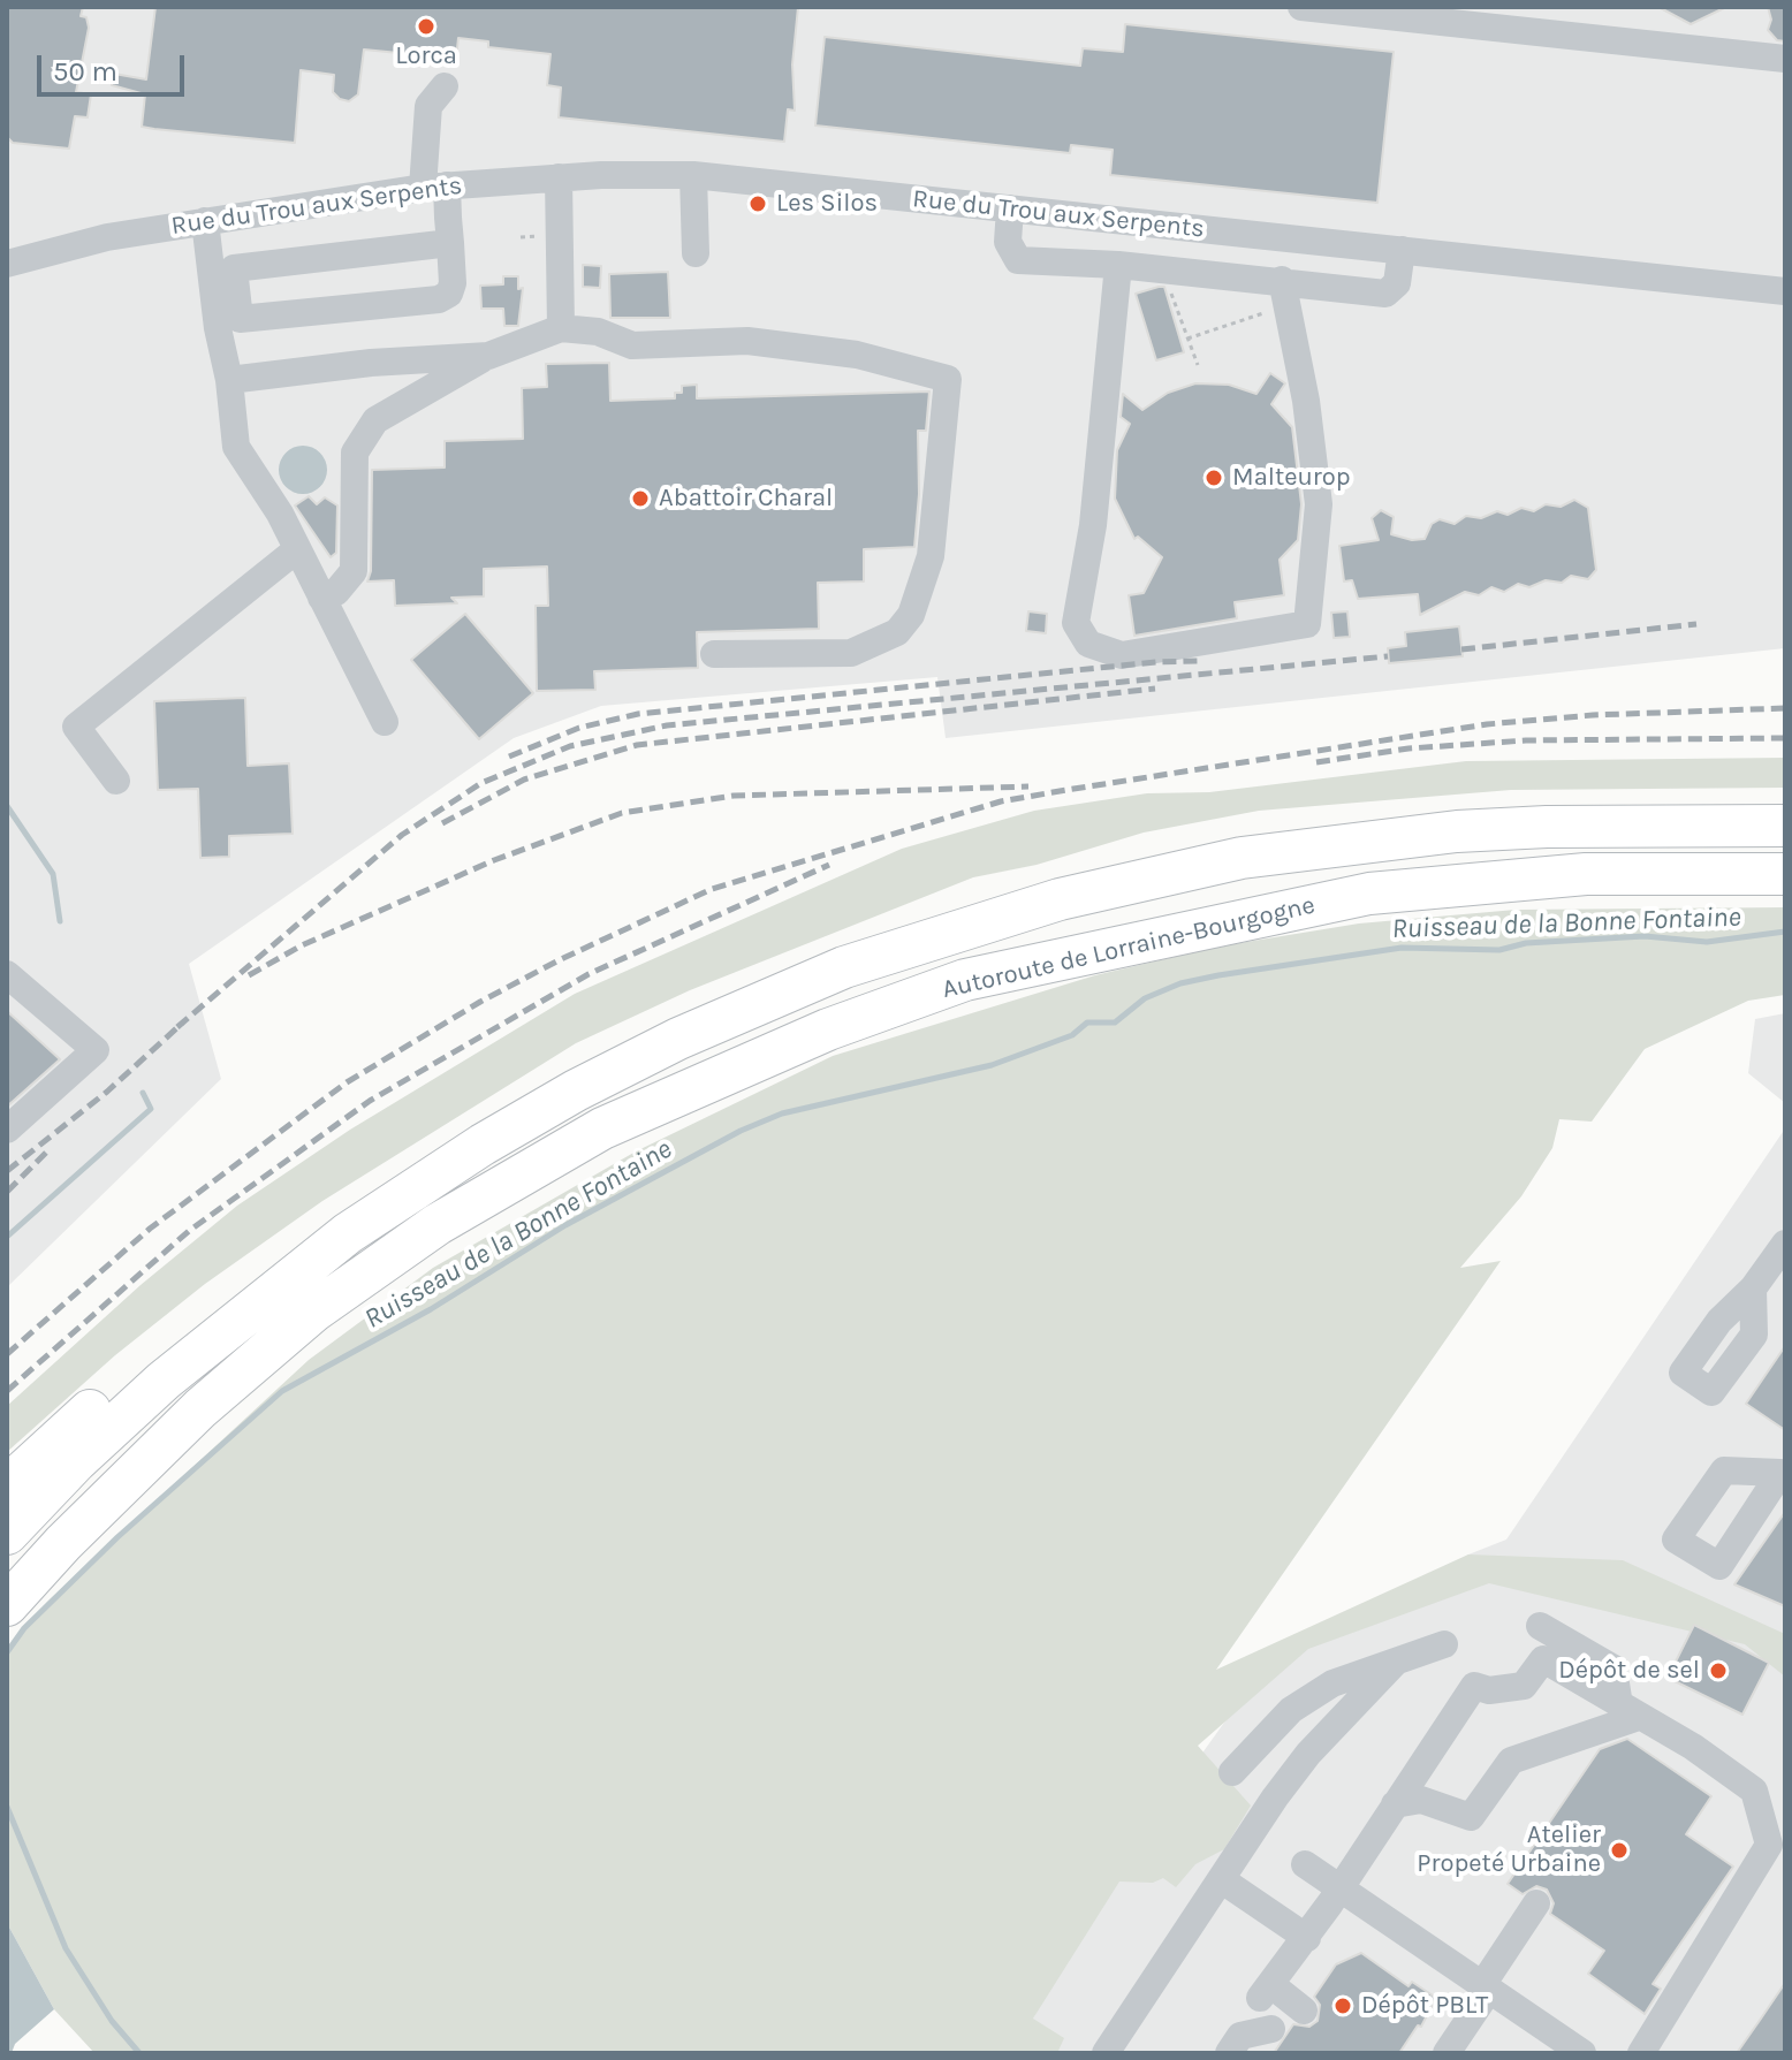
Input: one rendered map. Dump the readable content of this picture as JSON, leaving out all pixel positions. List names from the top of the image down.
{
  "streets": {
    "highway": ["Autoroute de Lorraine-Bourgogne"],
    "street": ["Rue du Trou aux Serpents"]
  },
  "water": ["Ruisseau de la Bonne Fontaine"],
  "places": [
    "Lorca",
    "Les Silos",
    "Malteurop",
    "Abattoir Charal",
    "Dépôt de sel",
    "Atelier Propeté Urbaine",
    "Dépôt PBLT"
  ],
  "scale_bar": "50 m"
}
